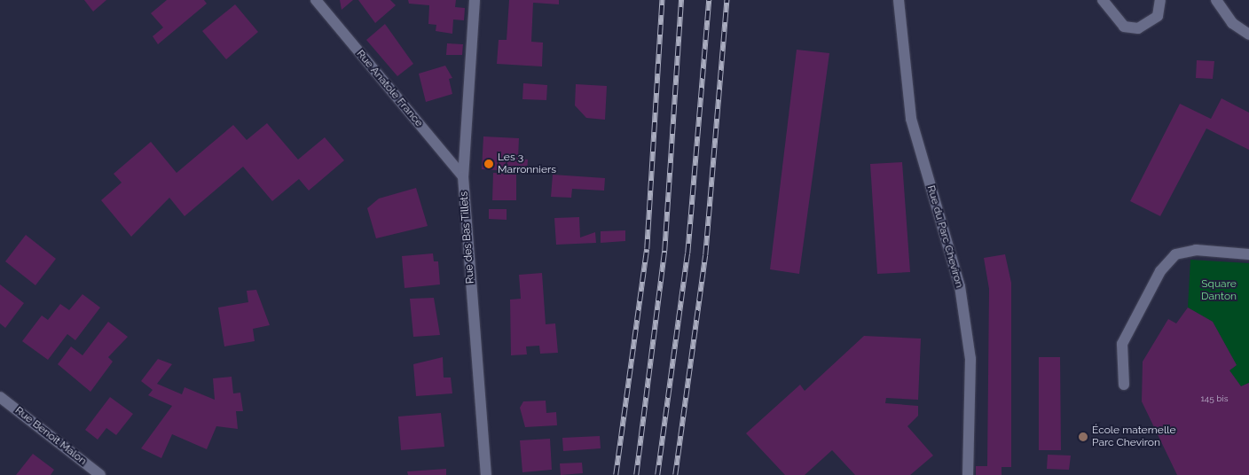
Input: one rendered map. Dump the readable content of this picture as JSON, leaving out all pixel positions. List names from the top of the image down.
{
  "streets": {
    "street": [
      "Rue Anatole France",
      "Rue du Parc Cheviron",
      "Rue des Bas Tillets",
      "Rue Benoît Malon"
    ]
  },
  "crossings": [
    ["Rue Anatole France", "Rue des Bas Tillets"]
  ],
  "parks": ["Square Danton"],
  "places": ["Les 3 Marronniers", "École maternelle Parc Cheviron"],
  "house_numbers": ["145 bis"]
}
